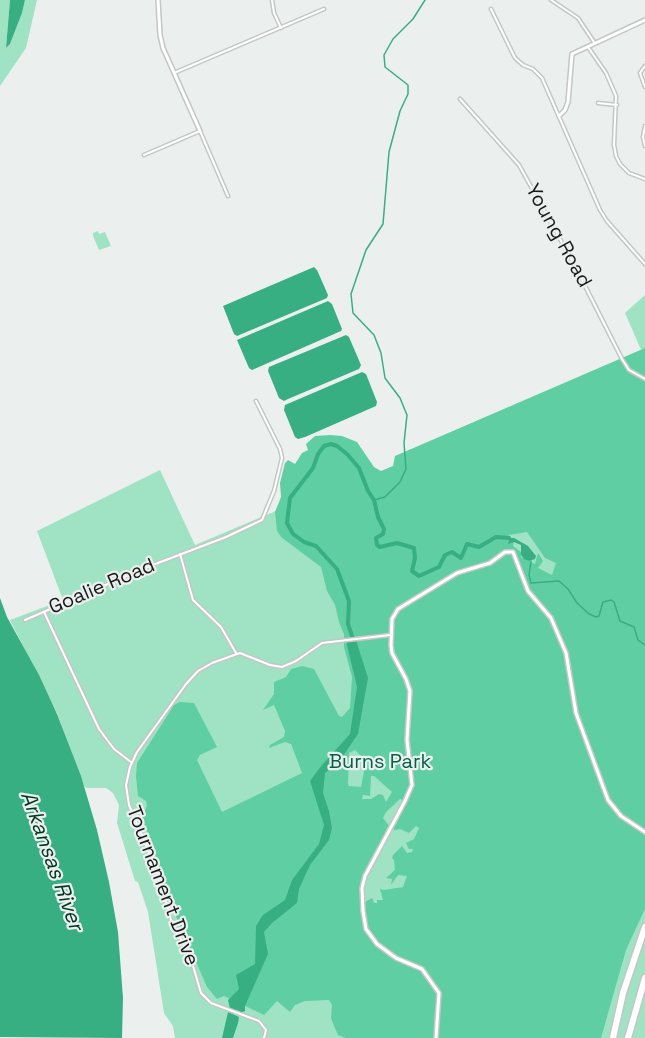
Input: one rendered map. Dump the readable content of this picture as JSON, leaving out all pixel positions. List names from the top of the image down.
{
  "streets": {
    "street": ["Young Road", "Goalie Road", "Tournament Drive"]
  },
  "water": ["Arkansas River"],
  "parks": ["Burns Park"]
}
